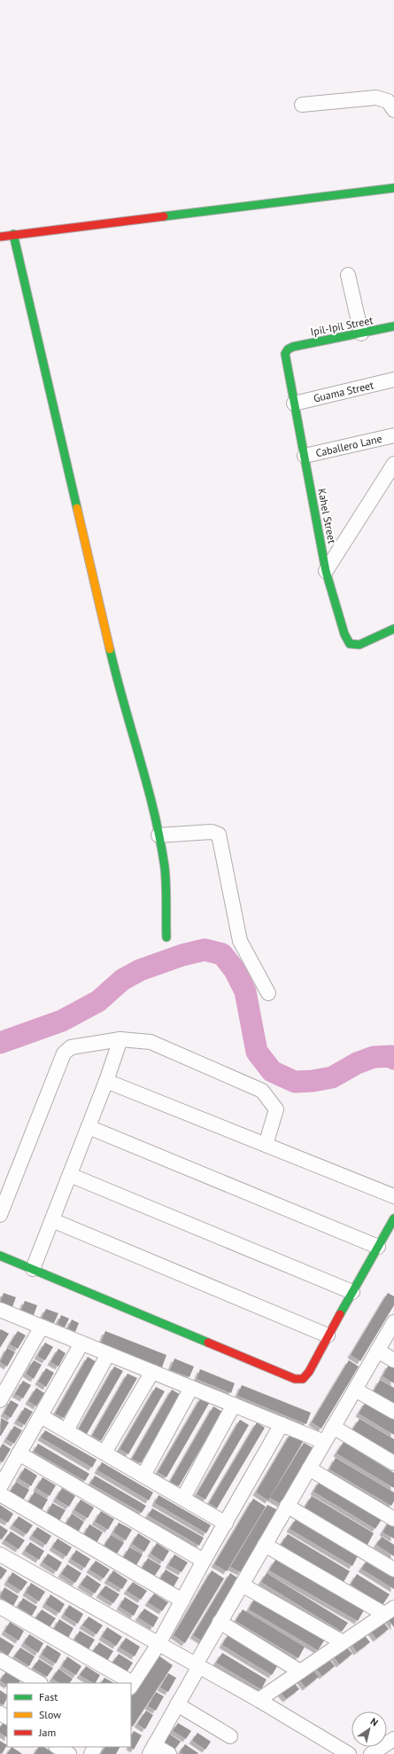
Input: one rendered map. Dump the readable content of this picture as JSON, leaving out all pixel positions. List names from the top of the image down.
{
  "streets": {
    "street": [
      "Ipil-Ipil Street",
      "Guama Street",
      "Caballero Lane",
      "Kahel Street"
    ]
  },
  "crossings": [
    ["Ipil-Ipil Street", "Kahel Street"],
    ["Guama Street", "Kahel Street"],
    ["Caballero Lane", "Kahel Street"]
  ],
  "legend": ["Fast", "Slow", "Jam"],
  "north": "top right"
}
